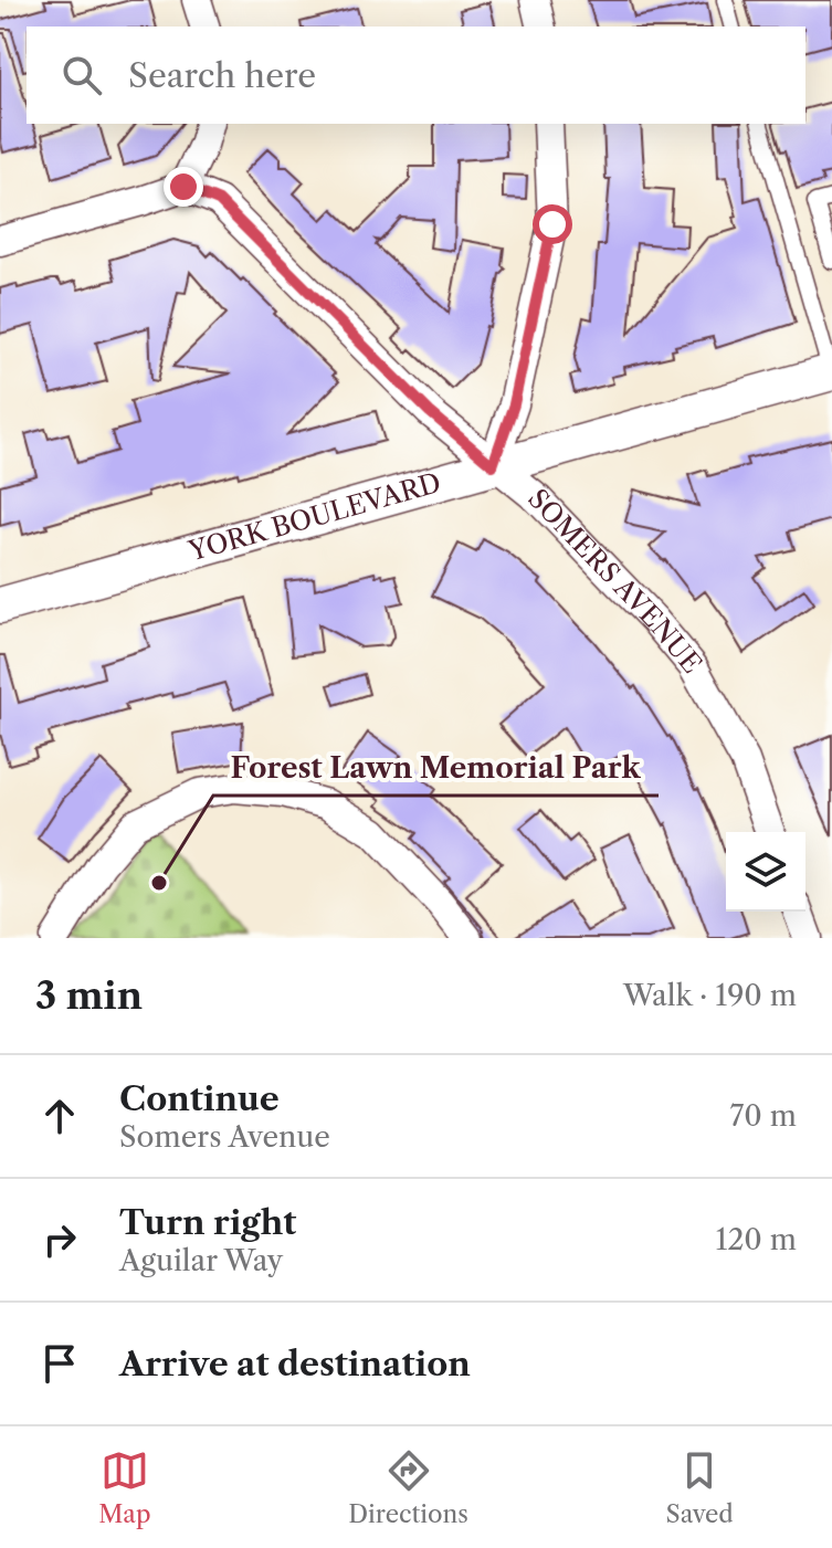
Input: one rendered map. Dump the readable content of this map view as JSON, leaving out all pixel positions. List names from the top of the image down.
{
  "streets": {
    "street": ["YORK BOULEVARD", "SOMERS AVENUE"]
  },
  "crossings": [
    ["YORK BOULEVARD", "SOMERS AVENUE"]
  ],
  "places": ["Forest Lawn Memorial Park"],
  "page": {
    "search": "Search here",
    "heading": ["3 min", "Walk · 190 m"],
    "list": [
      ["Continue", "Somers Avenue", "70 m"],
      ["Turn right", "Aguilar Way", "120 m"],
      "Arrive at destination"
    ],
    "nav": ["Map", "Directions", "Saved"]
  }
}
